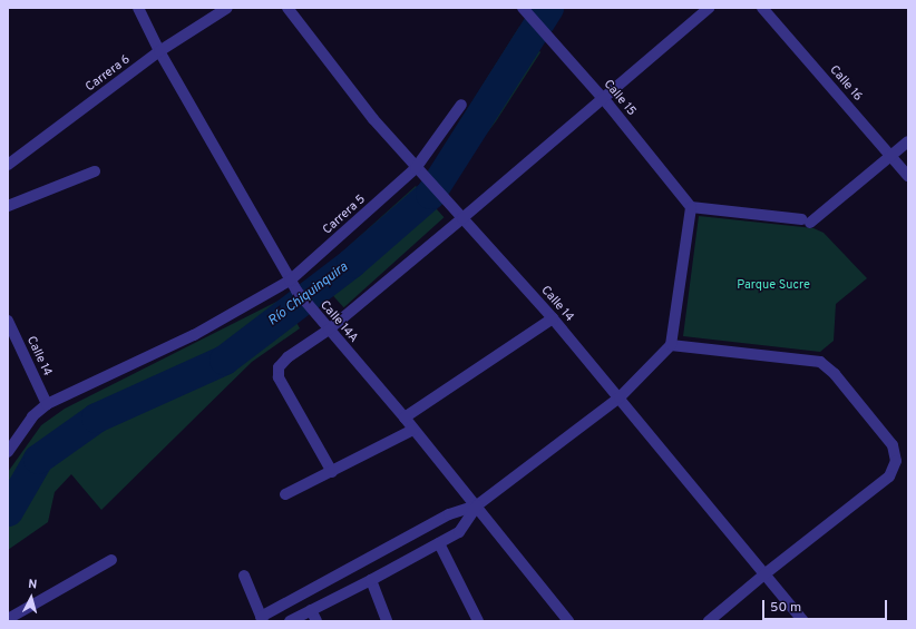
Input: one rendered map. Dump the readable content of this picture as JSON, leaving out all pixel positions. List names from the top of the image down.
{
  "streets": {
    "street": [
      "Carrera 6",
      "Calle 16",
      "Calle 15",
      "Carrera 5",
      "Calle 14",
      "Calle 14A"
    ]
  },
  "crossings": [
    ["Carrera 6", "Calle 14A"],
    ["Carrera 5", "Calle 14"],
    ["Carrera 5", "Calle 14A"]
  ],
  "water": ["Río Chiquinquira"],
  "parks": ["Parque Sucre"],
  "scale_bar": "50 m",
  "north": "top"
}
